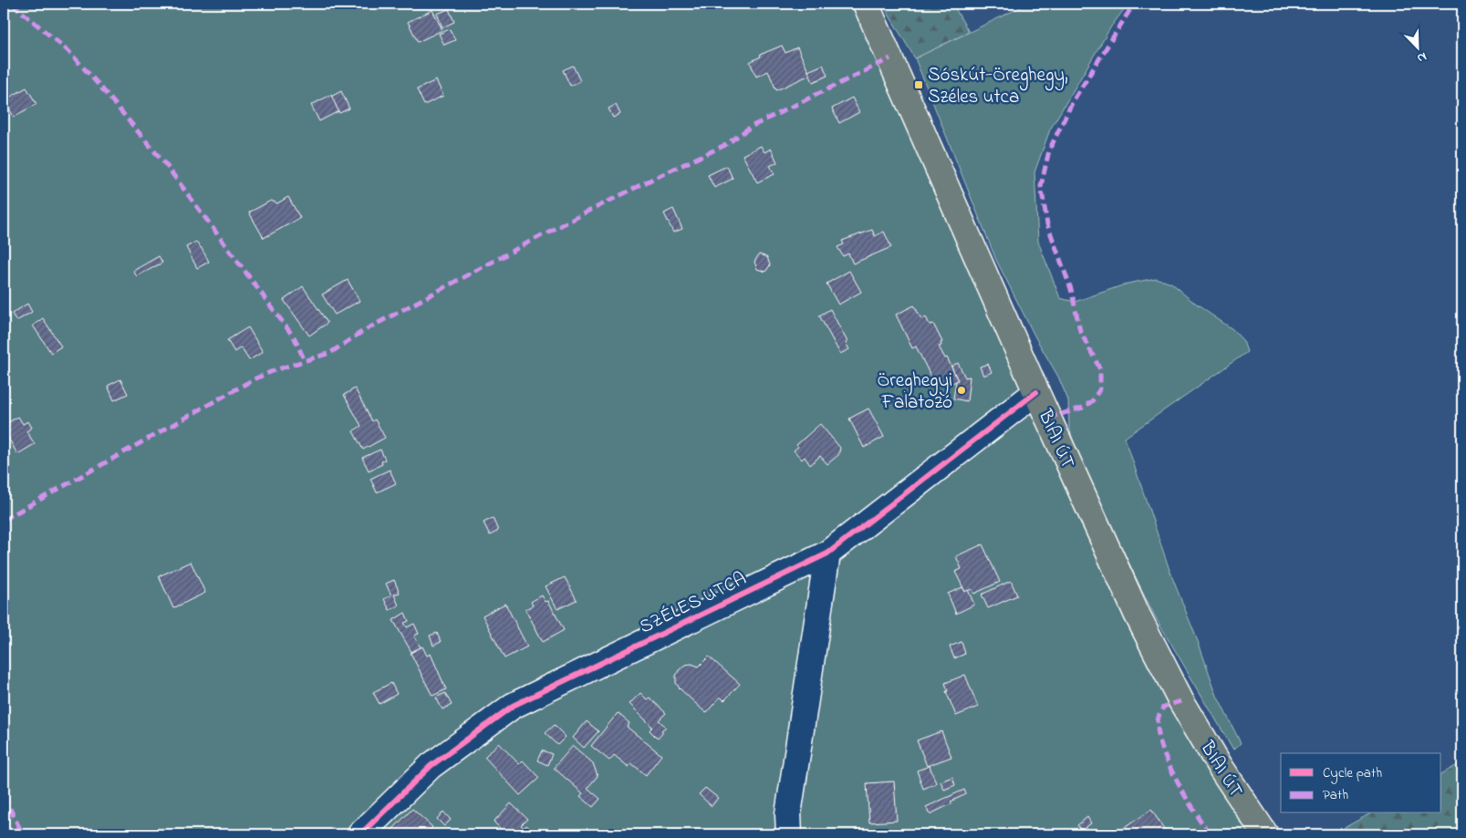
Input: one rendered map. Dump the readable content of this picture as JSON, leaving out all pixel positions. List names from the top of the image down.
{
  "streets": {
    "main road": ["BIAI ÚT"],
    "street": ["SZÉLES UTCA"]
  },
  "crossings": [
    ["BIAI ÚT", "SZÉLES UTCA"]
  ],
  "places": {
    "transit": ["Sóskút-Öreghegy, Széles utca"],
    "other": ["Öreghegyi Falatozó"]
  },
  "legend": ["Cycle path", "Path"],
  "north": "bottom right"
}
